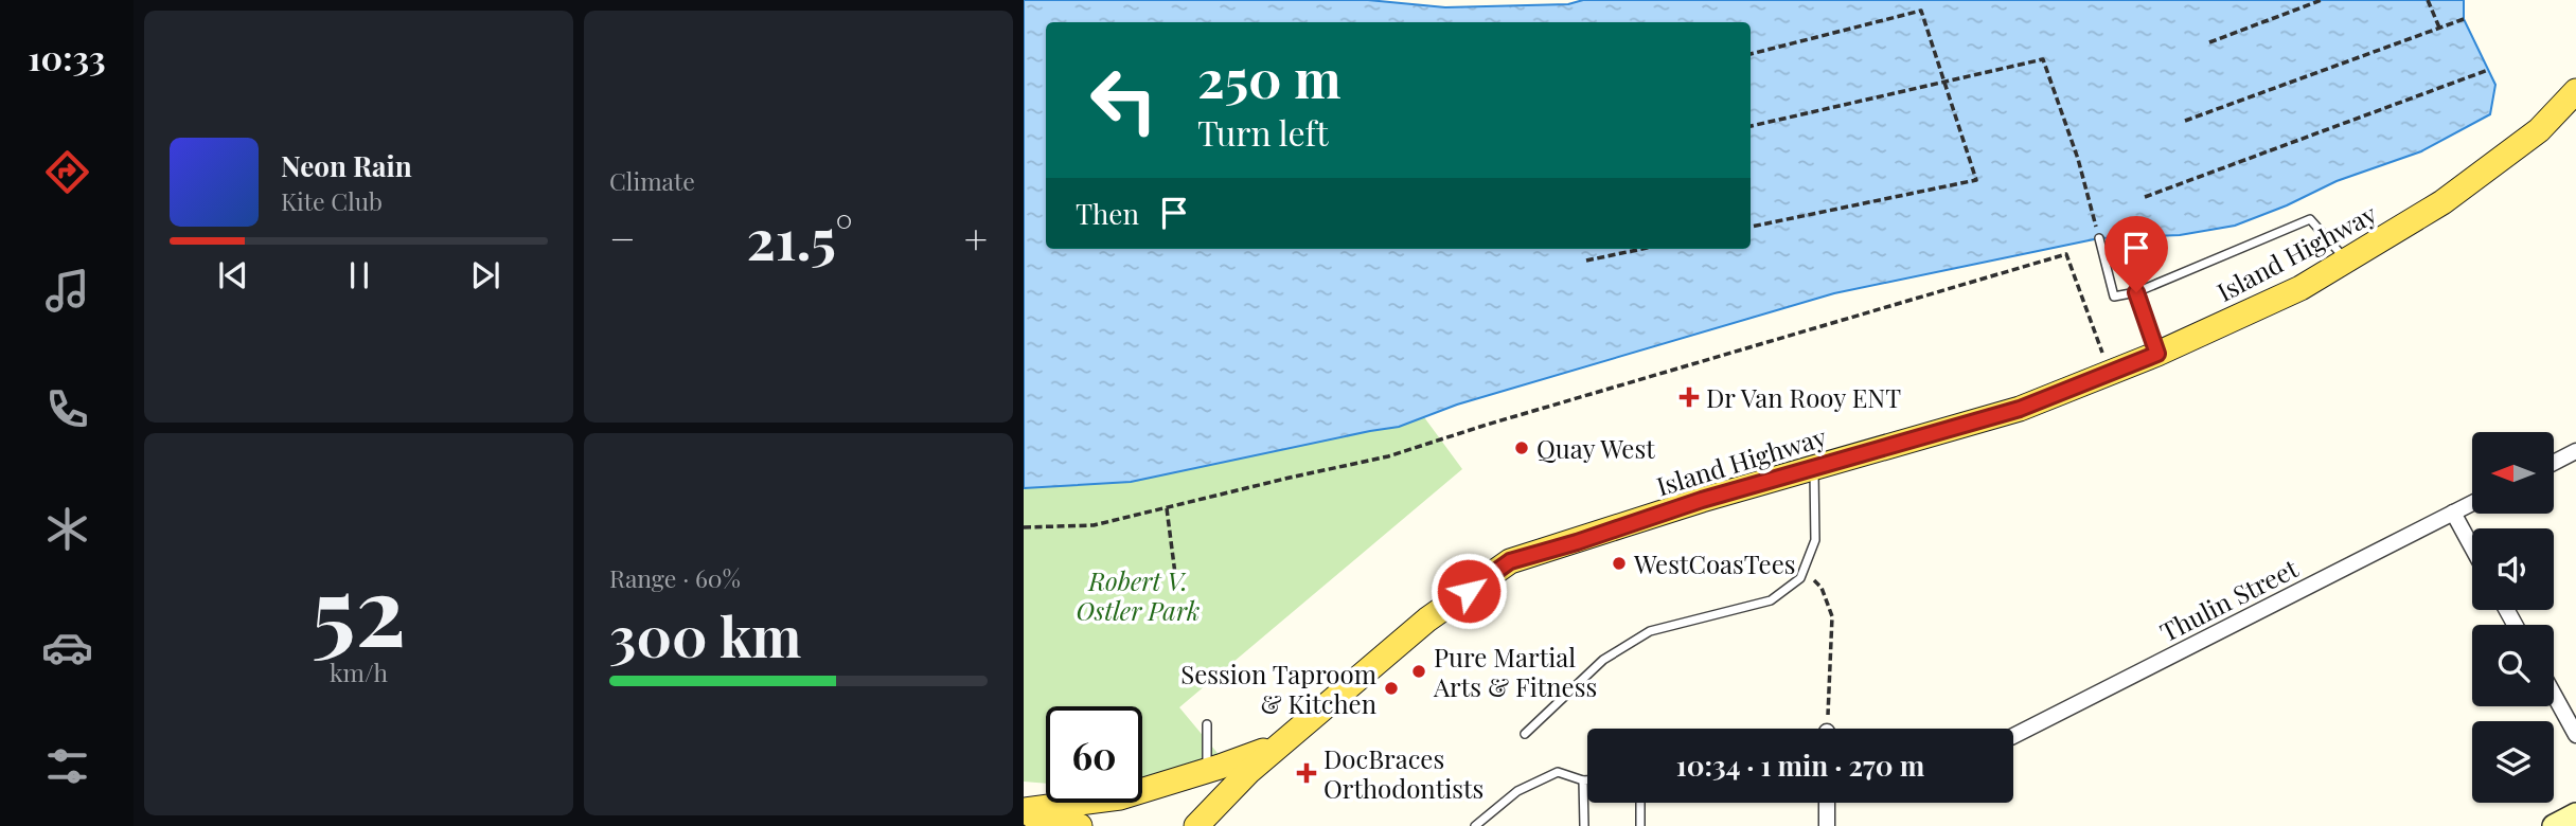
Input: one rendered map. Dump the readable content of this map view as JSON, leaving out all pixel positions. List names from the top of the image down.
{
  "streets": {
    "main road": ["Island Highway"],
    "street": ["Thulin Street"]
  },
  "parks": ["Robert V. Ostler Park"],
  "places": {
    "health": ["Dr Van Rooy ENT", "DocBraces Orthodontists"],
    "other": [
      "Quay West",
      "WestCoasTees",
      "Pure Martial Arts & Fitness",
      "Session Taproom & Kitchen"
    ]
  },
  "north": "left",
  "page": {
    "tabs": "10:33",
    "tile": [
      "Climate",
      ["52", "km/h"],
      ["Range · 60%", "300 km"]
    ],
    "turn": ["250 m", "Turn left"],
    "song": ["Neon Rain", "Kite Club"],
    "then": "Then",
    "heat": ["−", "21.5°", "+"],
    "limit": "60",
    "trip": "10:34 · 1 min · 270 m"
  }
}
